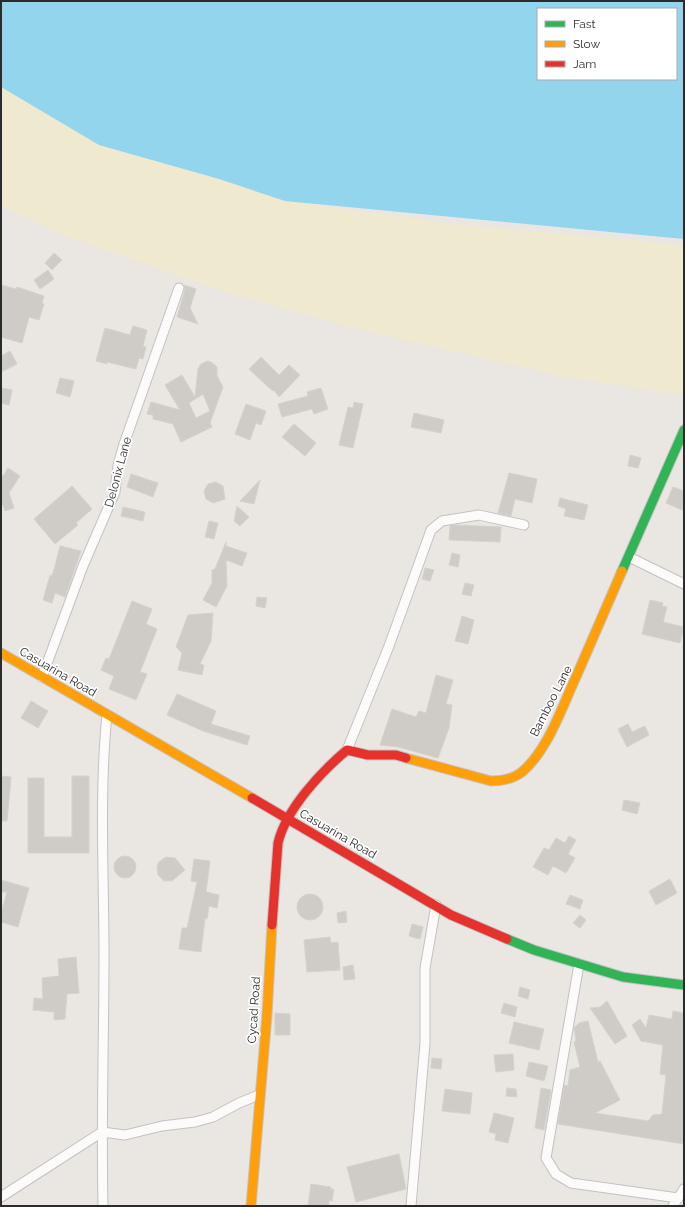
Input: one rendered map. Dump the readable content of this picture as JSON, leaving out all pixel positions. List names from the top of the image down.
{
  "streets": {
    "street": [
      "Delonix Lane",
      "Casuarina Road",
      "Bamboo Lane",
      "Cycad Road"
    ]
  },
  "crossings": [
    ["Delonix Lane", "Casuarina Road"],
    ["Casuarina Road", "Cycad Road"]
  ],
  "legend": ["Fast", "Slow", "Jam"]
}
